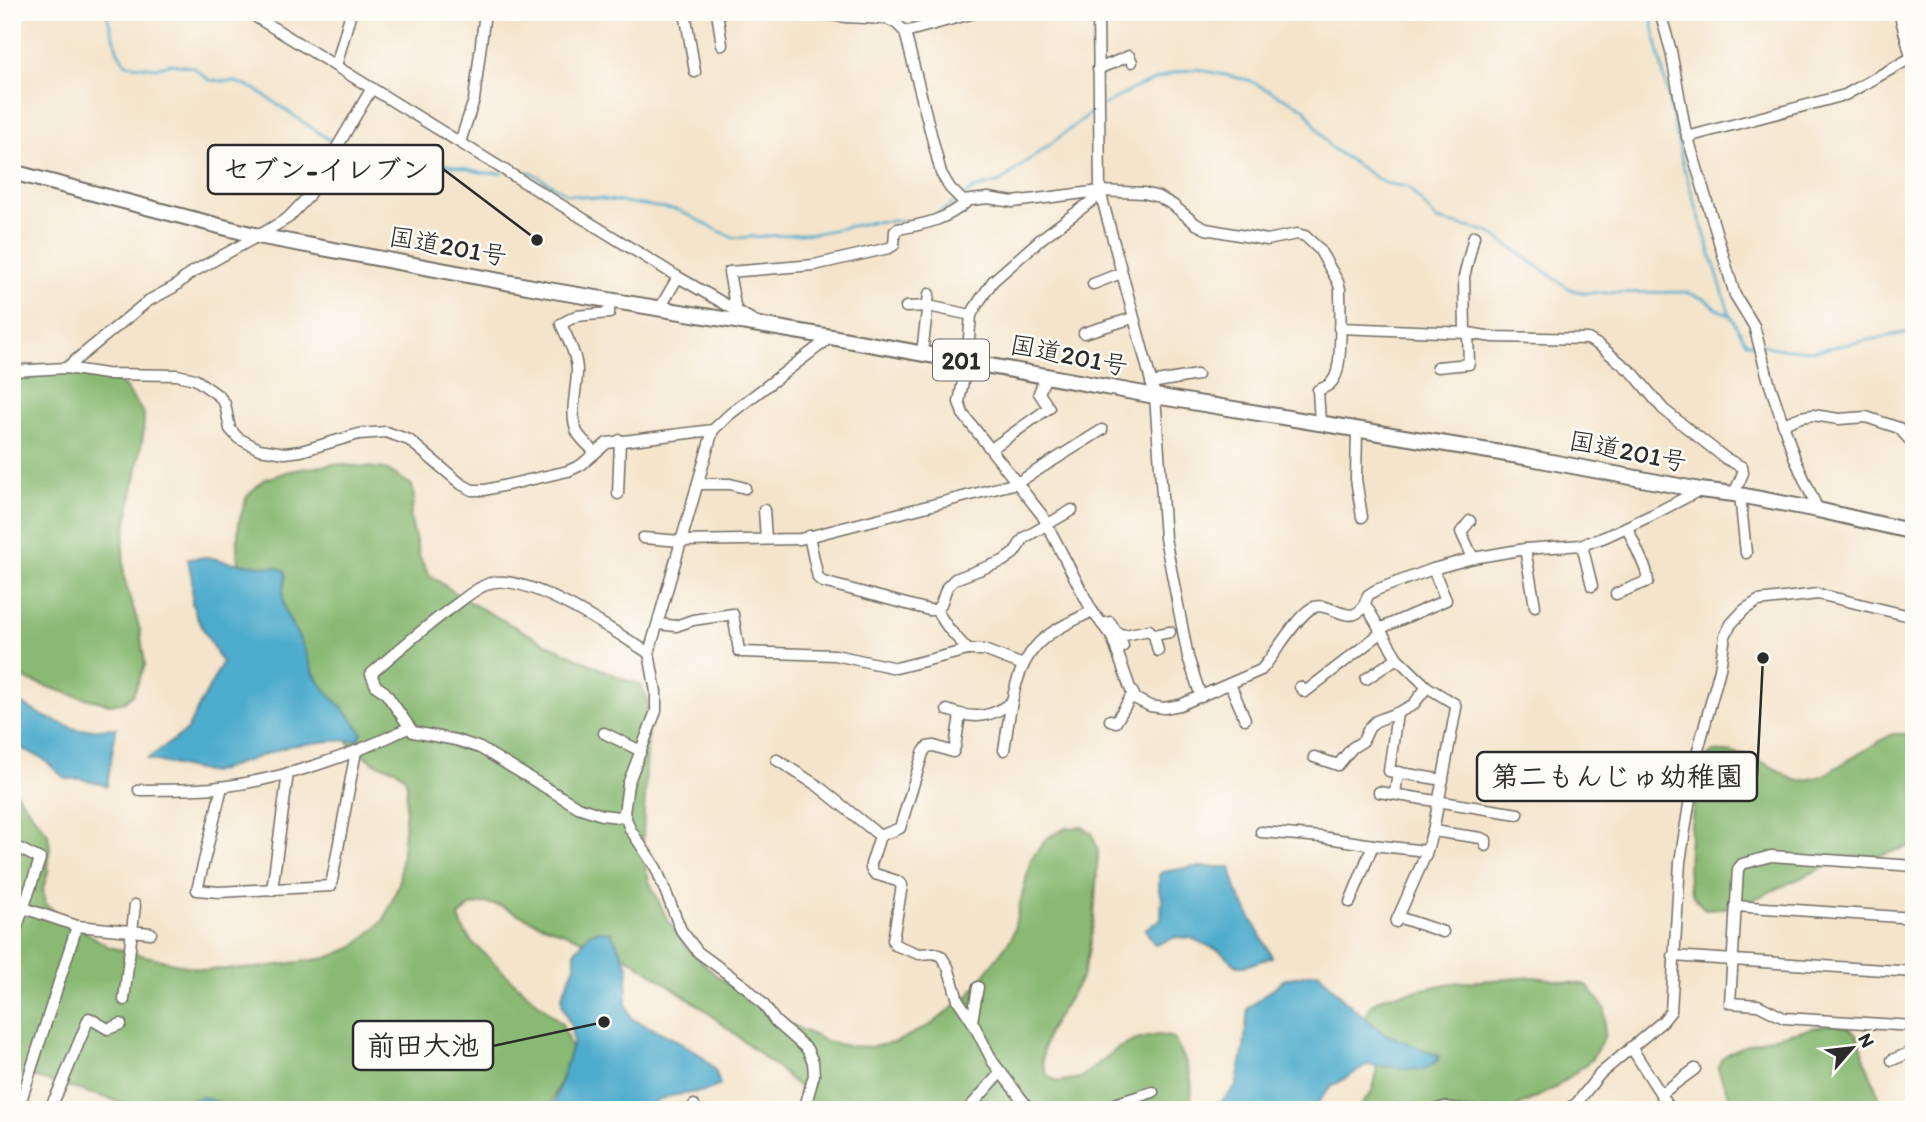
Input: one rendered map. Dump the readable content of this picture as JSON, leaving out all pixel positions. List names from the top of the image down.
{
  "streets": {
    "highway": ["国道201号", "201"]
  },
  "places": ["セブン-イレブン", "第二もんじゅ幼稚園", "前田大池"],
  "north": "top right"
}
